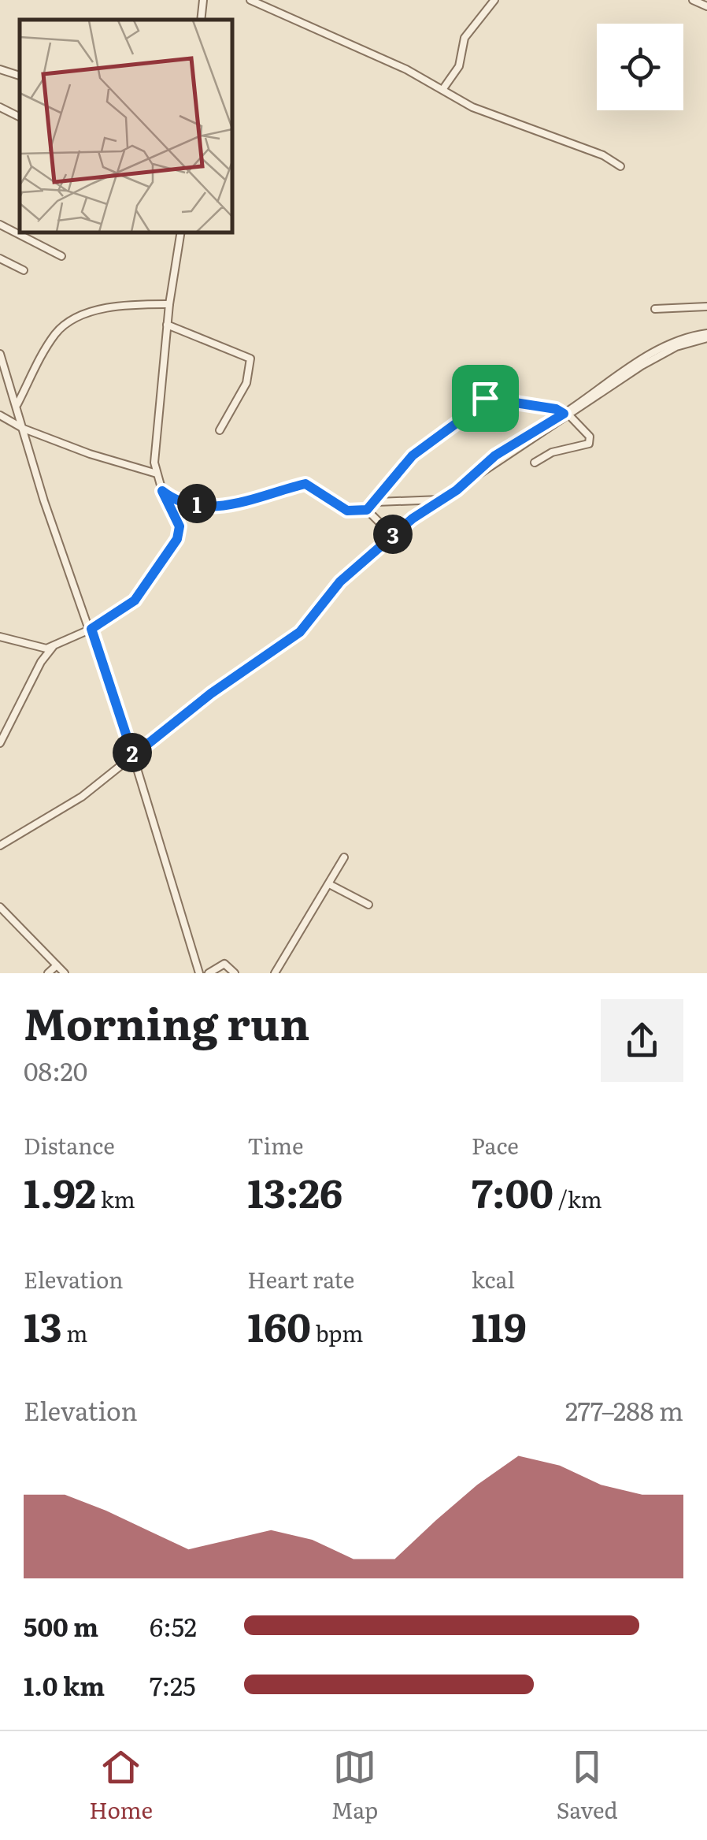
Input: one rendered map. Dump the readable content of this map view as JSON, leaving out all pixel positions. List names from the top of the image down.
{
  "page": {
    "pins": ["1", "3", "2"],
    "heading": ["Morning run", "08:20"],
    "stats": [
      ["Distance", "1.92 km"],
      ["Time", "13:26"],
      ["Pace", "7:00 /km"],
      ["Elevation", "13 m"],
      ["Heart rate", "160 bpm"],
      ["kcal", "119"]
    ],
    "chart": ["Elevation", "277–288 m"],
    "list": [
      {
        "name": "500 m",
        "note": "6:52"
      },
      {
        "name": "1.0 km",
        "note": "7:25"
      }
    ],
    "tabs": ["Home", "Map", "Saved"]
  }
}
